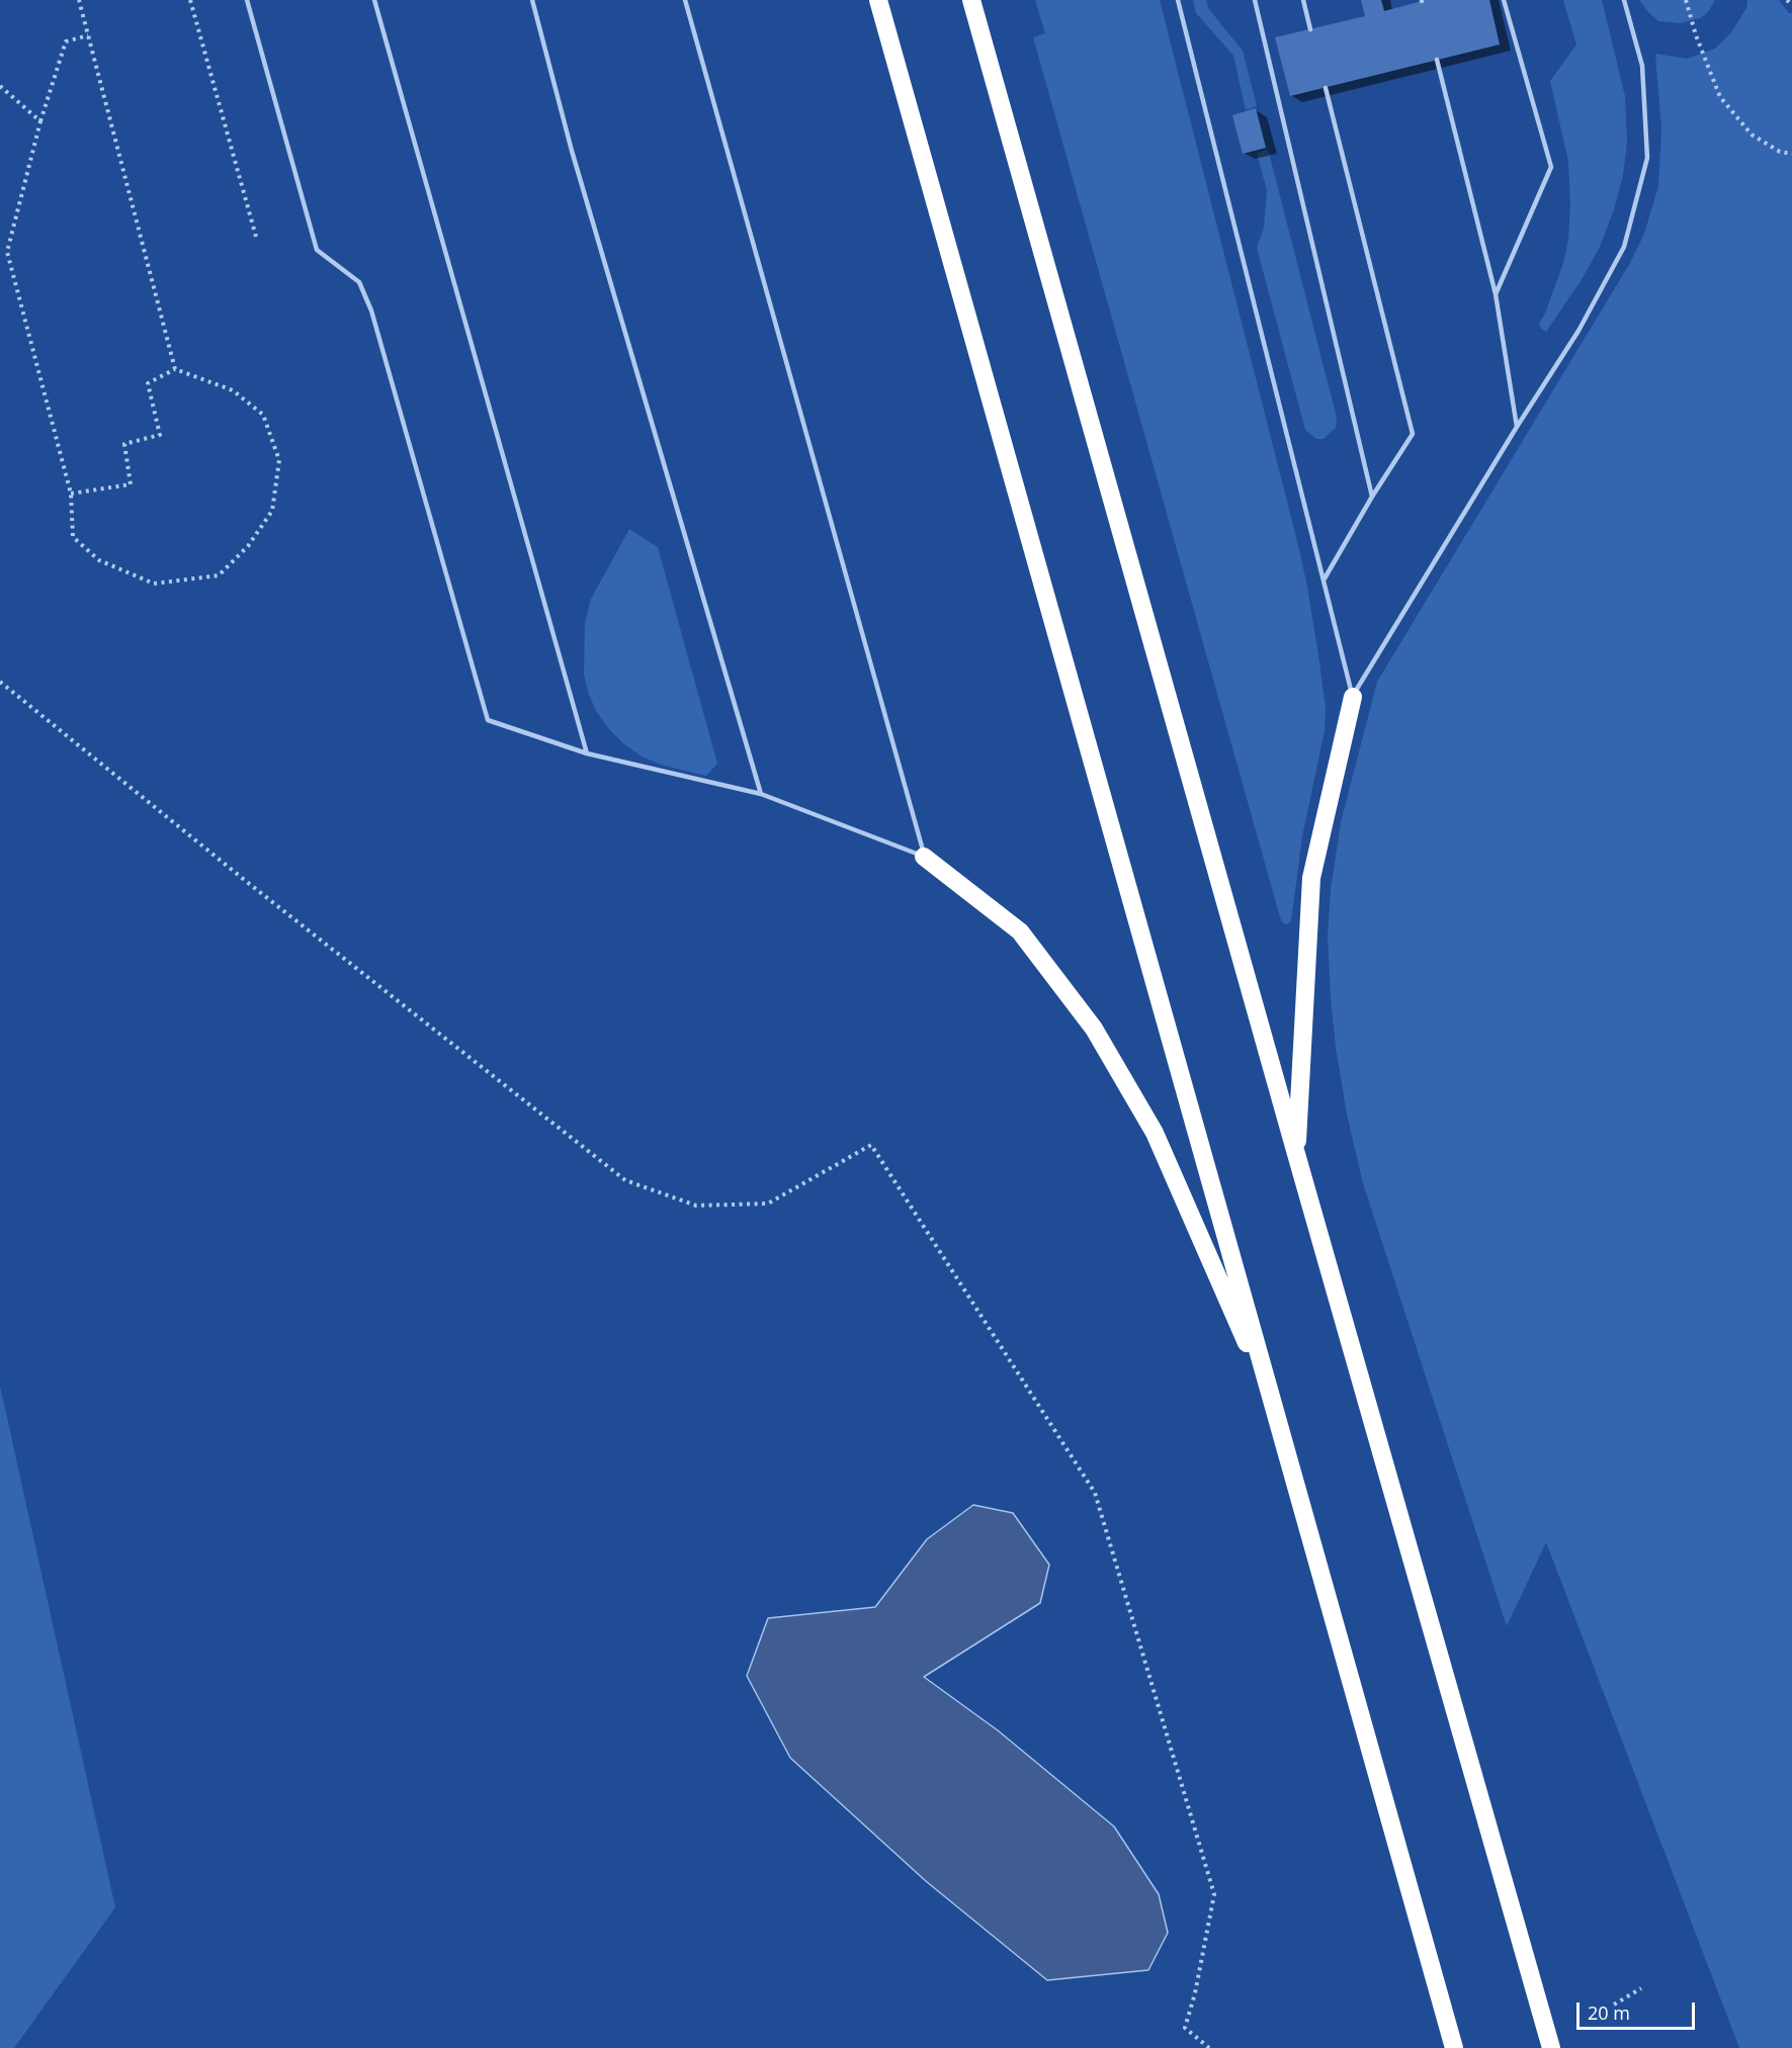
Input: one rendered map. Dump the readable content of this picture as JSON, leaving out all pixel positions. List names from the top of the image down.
{
  "scale_bar": "20 m"
}
